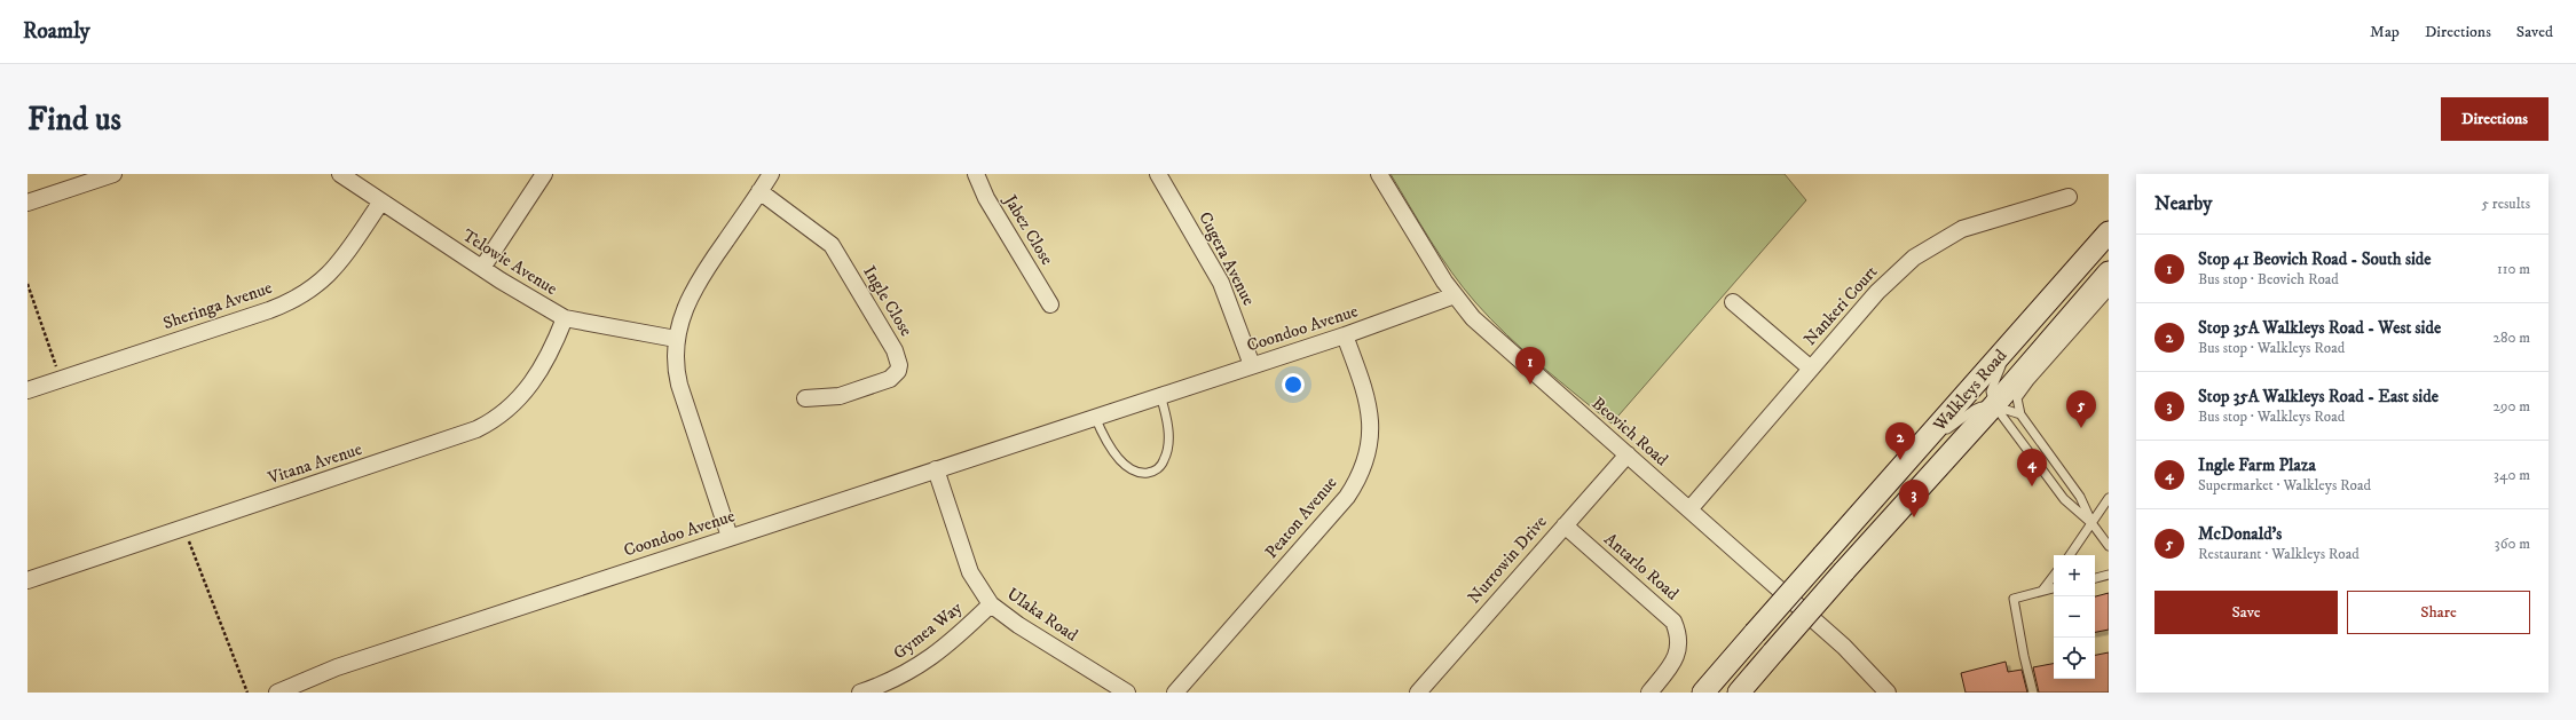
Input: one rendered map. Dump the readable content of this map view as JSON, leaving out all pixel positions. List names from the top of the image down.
{
  "streets": {
    "main road": ["Walkleys Road"],
    "street": [
      "Jabez Close",
      "Cugera Avenue",
      "Telowie Avenue",
      "Ingle Close",
      "Sheringa Avenue",
      "Nankeri Court",
      "Coondoo Avenue",
      "Beovich Road",
      "Vitana Avenue",
      "Peaton Avenue",
      "Nurrowin Drive",
      "Antarlo Road",
      "Ulaka Road",
      "Gymea Way"
    ]
  },
  "crossings": [
    ["Cugera Avenue", "Coondoo Avenue"],
    ["Telowie Avenue", "Sheringa Avenue"],
    ["Telowie Avenue", "Vitana Avenue"],
    ["Nankeri Court", "Beovich Road"],
    ["Coondoo Avenue", "Beovich Road"],
    ["Coondoo Avenue", "Peaton Avenue"],
    ["Coondoo Avenue", "Ulaka Road"],
    ["Beovich Road", "Nurrowin Drive"],
    ["Nurrowin Drive", "Antarlo Road"],
    ["Ulaka Road", "Gymea Way"]
  ],
  "page": {
    "header": "Roamly",
    "nav": ["Map", "Directions", "Saved"],
    "buttons": [
      "Directions",
      ["Save", "Share"]
    ],
    "title": "Find us",
    "heading": ["Nearby", "5 results"],
    "list": [
      {
        "mark": "1",
        "name": "Stop 41 Beovich Road - South side",
        "note": "Bus stop · Beovich Road",
        "value": "110 m"
      },
      {
        "mark": "2",
        "name": "Stop 35A Walkleys Road - West side",
        "note": "Bus stop · Walkleys Road",
        "value": "280 m"
      },
      {
        "mark": "3",
        "name": "Stop 35A Walkleys Road - East side",
        "note": "Bus stop · Walkleys Road",
        "value": "290 m"
      },
      {
        "mark": "4",
        "name": "Ingle Farm Plaza",
        "note": "Supermarket · Walkleys Road",
        "value": "340 m"
      },
      {
        "mark": "5",
        "name": "McDonald's",
        "note": "Restaurant · Walkleys Road",
        "value": "360 m"
      }
    ],
    "pins": [
      "1",
      "5",
      "2",
      "4",
      "3"
    ],
    "map_buttons": ["+", "−"]
  }
}
